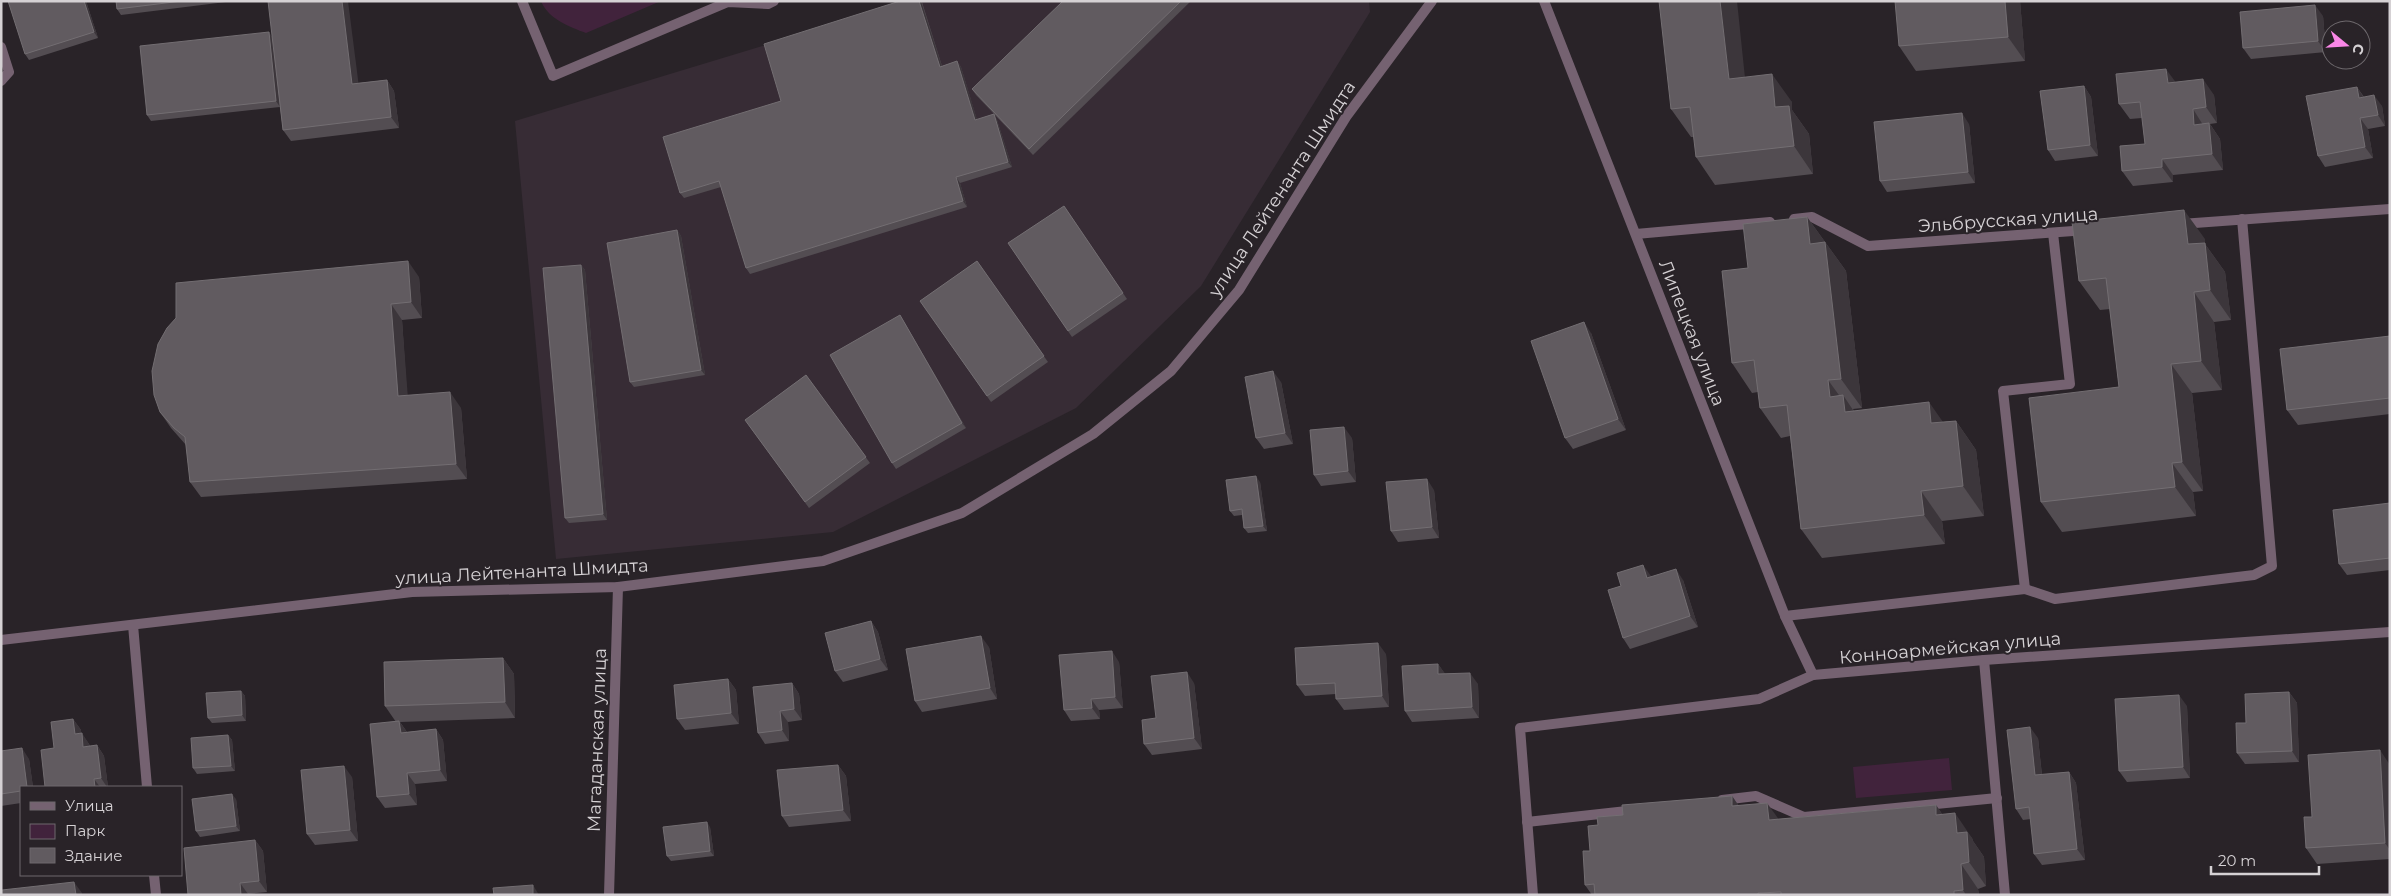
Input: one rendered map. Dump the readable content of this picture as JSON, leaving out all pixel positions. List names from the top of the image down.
{
  "streets": {
    "street": [
      "улица Лейтенанта Шмидта",
      "Эльбрусская улица",
      "Липецкая улица",
      "Конноармейская улица",
      "Магаданская улица"
    ]
  },
  "crossings": [
    ["улица Лейтенанта Шмидта", "Магаданская улица"],
    ["Эльбрусская улица", "Липецкая улица"],
    ["Липецкая улица", "Конноармейская улица"]
  ],
  "legend": ["Улица", "Парк", "Здание"],
  "scale_bar": "20 m",
  "north": "right"
}
